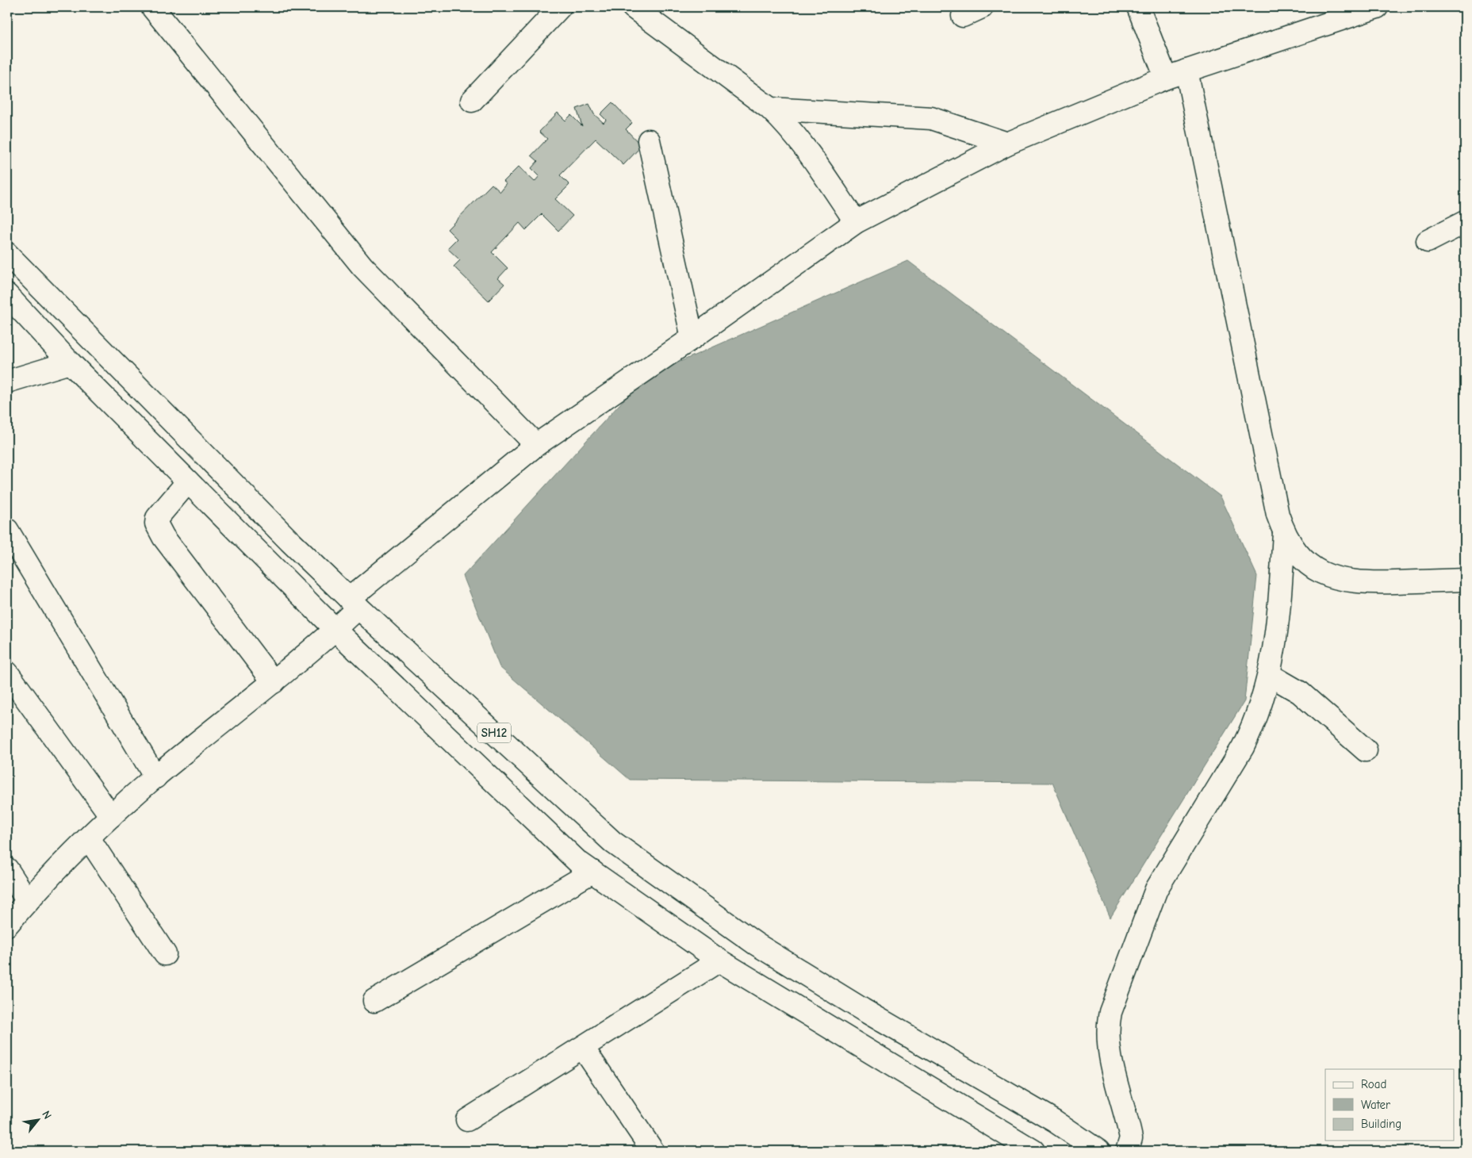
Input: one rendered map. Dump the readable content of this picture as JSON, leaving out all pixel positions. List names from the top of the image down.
{
  "streets": {
    "street": ["SH12"]
  },
  "legend": ["Road", "Water", "Building"],
  "north": "top right"
}
